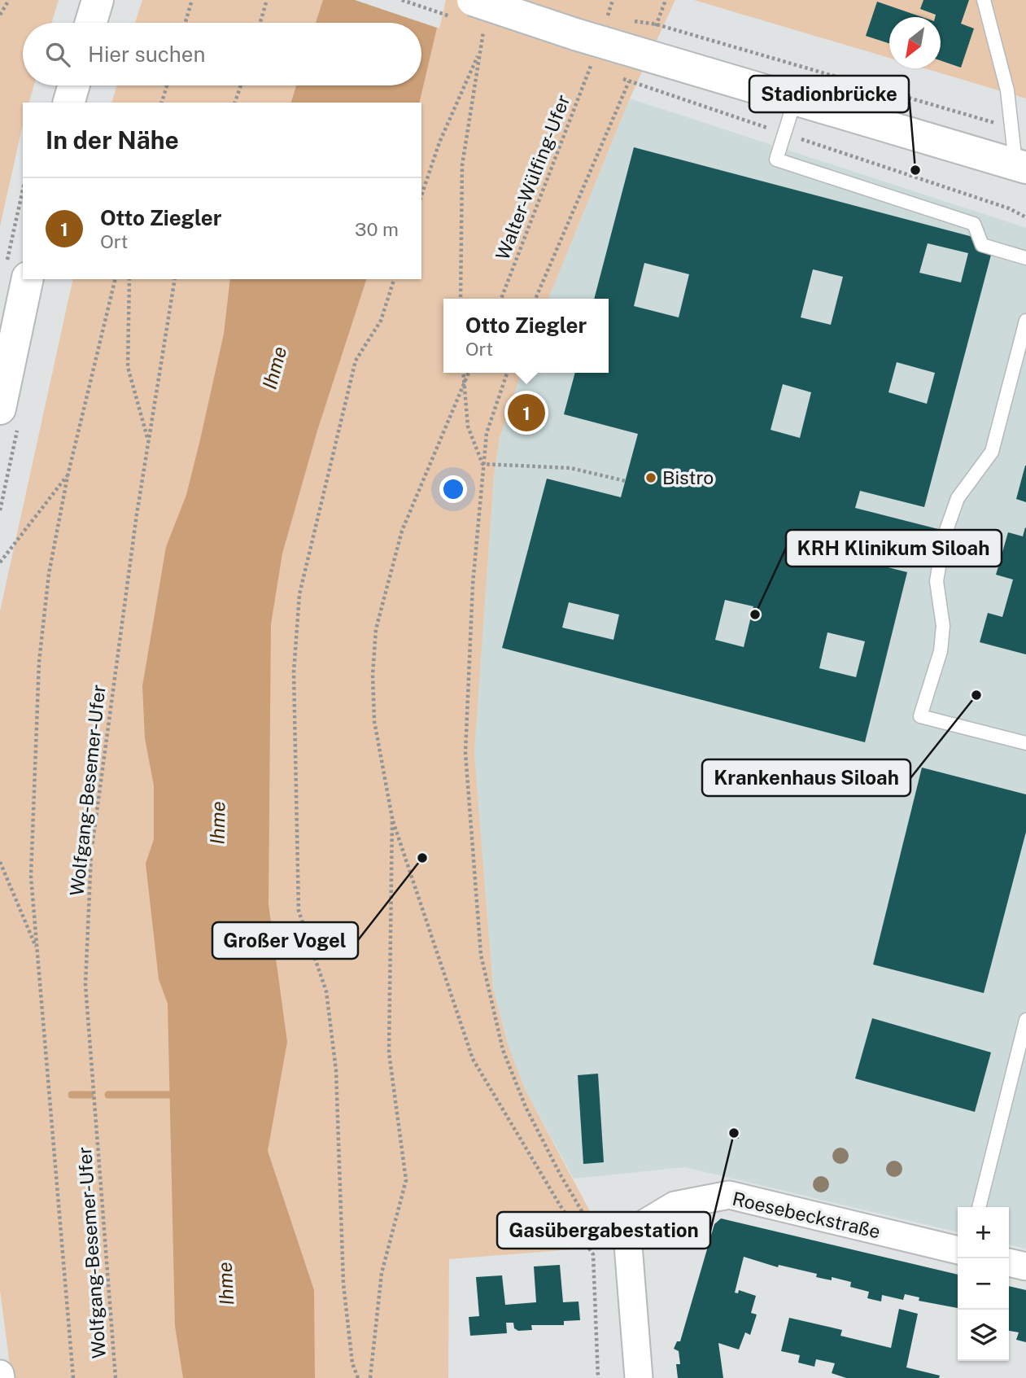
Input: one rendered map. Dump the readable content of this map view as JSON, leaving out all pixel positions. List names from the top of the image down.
{
  "streets": {
    "street": ["Roesebeckstraße"],
    "path": ["Walter-Wülfing-Ufer", "Wolfgang-Besemer-Ufer"]
  },
  "water": ["Ihme"],
  "places": [
    "Stadionbrücke",
    "Bistro",
    "KRH Klinikum Siloah",
    "Krankenhaus Siloah",
    "Großer Vogel",
    "Gasübergabestation"
  ],
  "north": "bottom left",
  "page": {
    "search": "Hier suchen",
    "heading": "In der Nähe",
    "list": [
      {
        "mark": "1",
        "name": "Otto Ziegler",
        "note": "Ort",
        "value": "30 m"
      }
    ],
    "popup": ["Otto Ziegler", "Ort"],
    "pins": "1",
    "map_buttons": ["+", "−"]
  }
}
